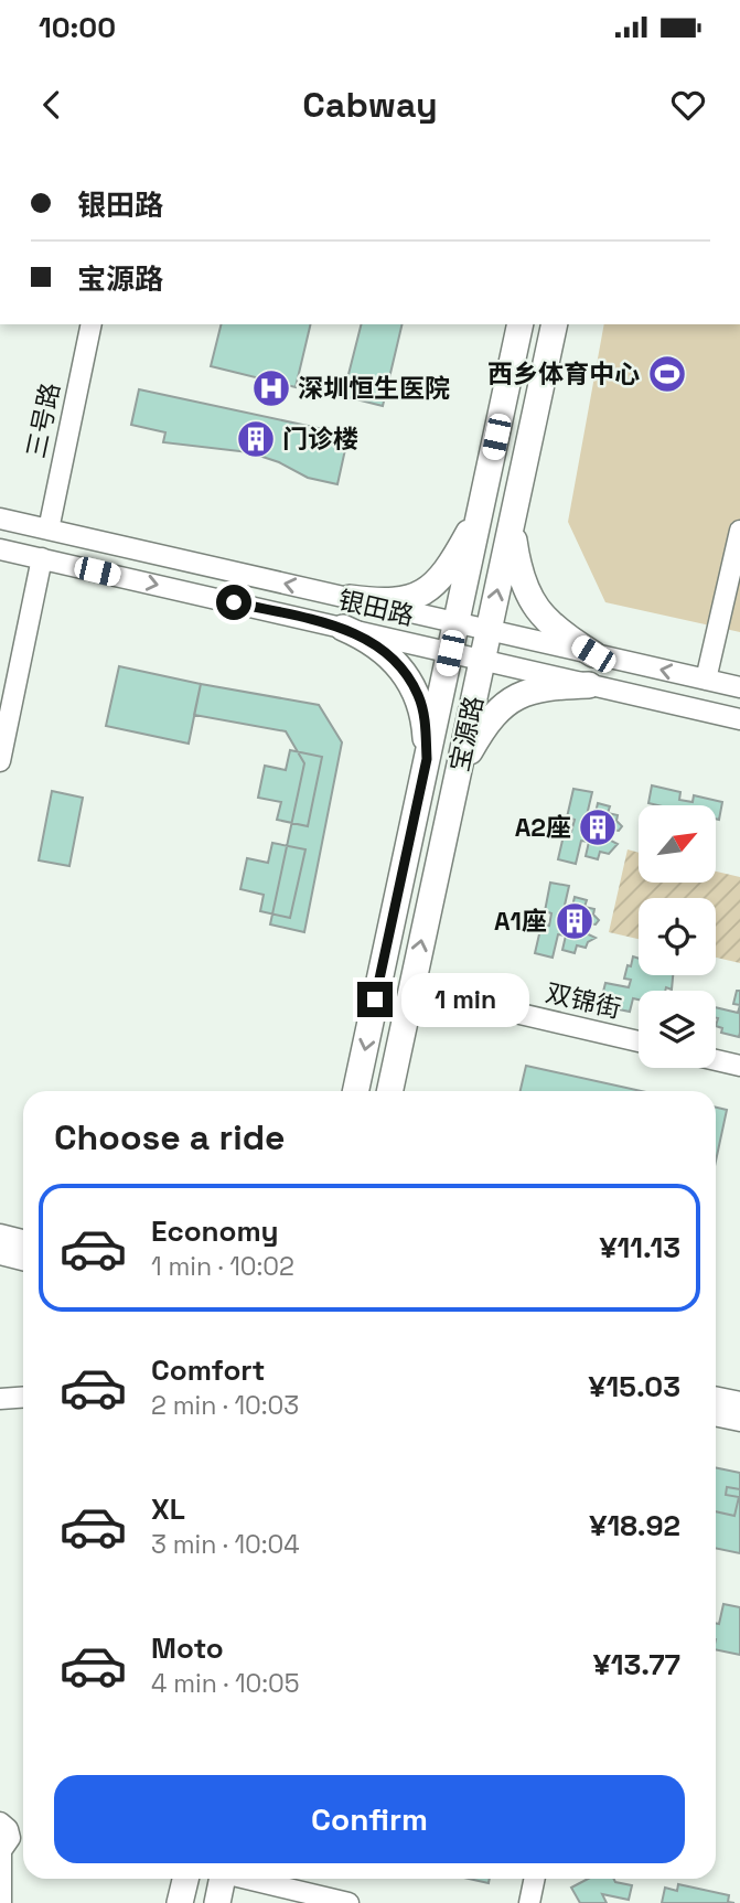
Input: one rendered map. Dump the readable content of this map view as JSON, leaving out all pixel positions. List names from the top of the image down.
{
  "streets": {
    "main road": ["宝源路"],
    "street": ["三号路", "银田路", "双锦街"]
  },
  "crossings": [
    ["三号路", "银田路"],
    ["银田路", "宝源路"],
    ["宝源路", "双锦街"]
  ],
  "places": {
    "sports": ["西乡体育中心"],
    "hospital": ["深圳恒生医院"],
    "building": ["门诊楼", "A2座", "A1座"]
  },
  "north": "top right",
  "page": {
    "status": "10:00",
    "header": "Cabway",
    "banner": ["银田路", "宝源路"],
    "bubble": "1 min",
    "heading": "Choose a ride",
    "list": [
      {
        "name": "Economy",
        "note": "1 min · 10:02",
        "value": "¥11.13"
      },
      {
        "name": "Comfort",
        "note": "2 min · 10:03",
        "value": "¥15.03"
      },
      {
        "name": "XL",
        "note": "3 min · 10:04",
        "value": "¥18.92"
      },
      {
        "name": "Moto",
        "note": "4 min · 10:05",
        "value": "¥13.77"
      }
    ],
    "buttons": "Confirm"
  }
}
